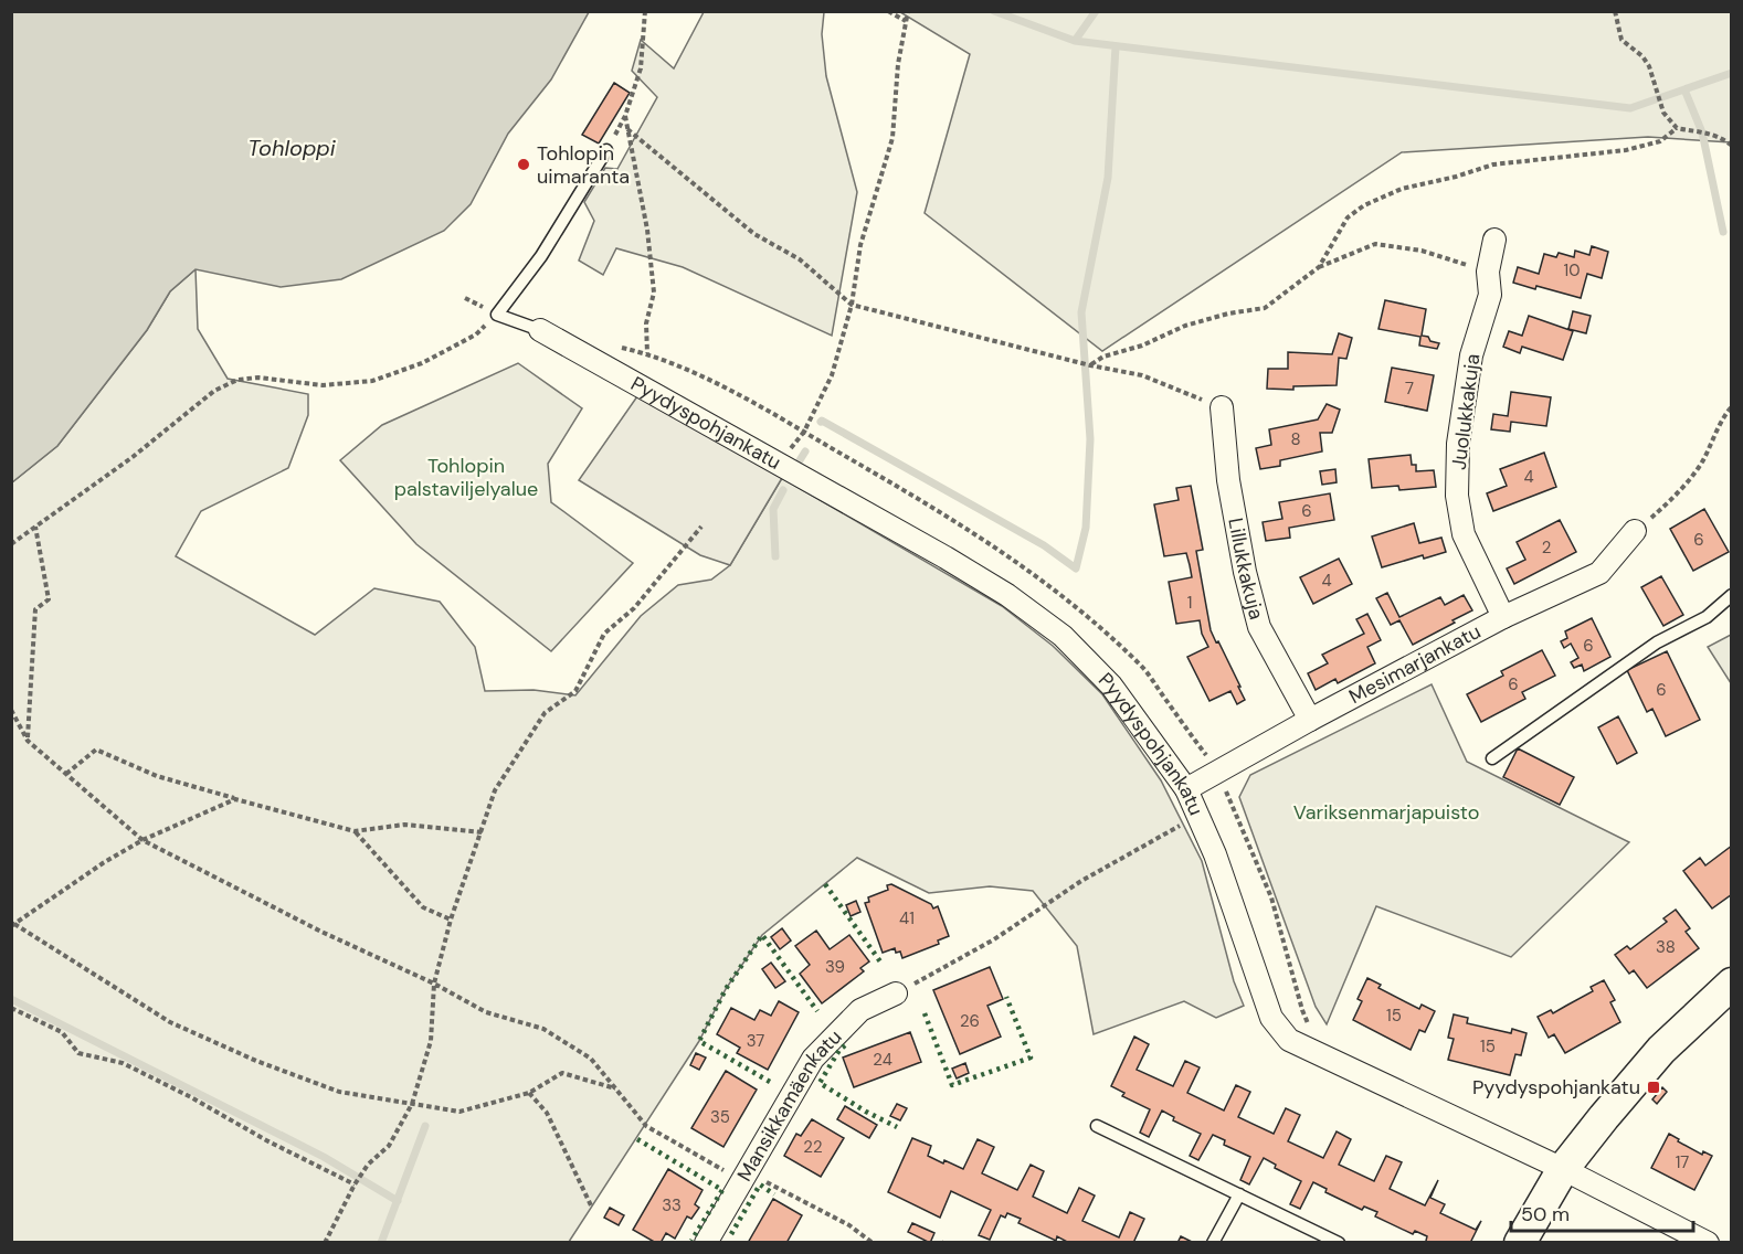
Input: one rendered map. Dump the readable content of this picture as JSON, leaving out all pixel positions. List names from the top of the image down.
{
  "streets": {
    "street": [
      "Juolukkakuja",
      "Pyydyspohjankatu",
      "Lillukkakuja",
      "Mesimarjankatu",
      "Mansikkamäenkatu"
    ]
  },
  "crossings": [
    ["Juolukkakuja", "Mesimarjankatu"],
    ["Pyydyspohjankatu", "Mesimarjankatu"],
    ["Lillukkakuja", "Mesimarjankatu"]
  ],
  "water": ["Tohloppi"],
  "parks": ["Tohlopin palstaviljelyalue", "Variksenmarjapuisto"],
  "places": {
    "other": ["Tohlopin uimaranta"],
    "transit": ["Pyydyspohjankatu"]
  },
  "house_numbers": [
    "10",
    "7",
    "8",
    "4",
    "6",
    "6",
    "2",
    "4",
    "1",
    "6",
    "6",
    "6",
    "41",
    "38",
    "39",
    "15",
    "26",
    "37",
    "15",
    "24",
    "35",
    "22",
    "17",
    "33"
  ],
  "scale_bar": "50 m"
}
